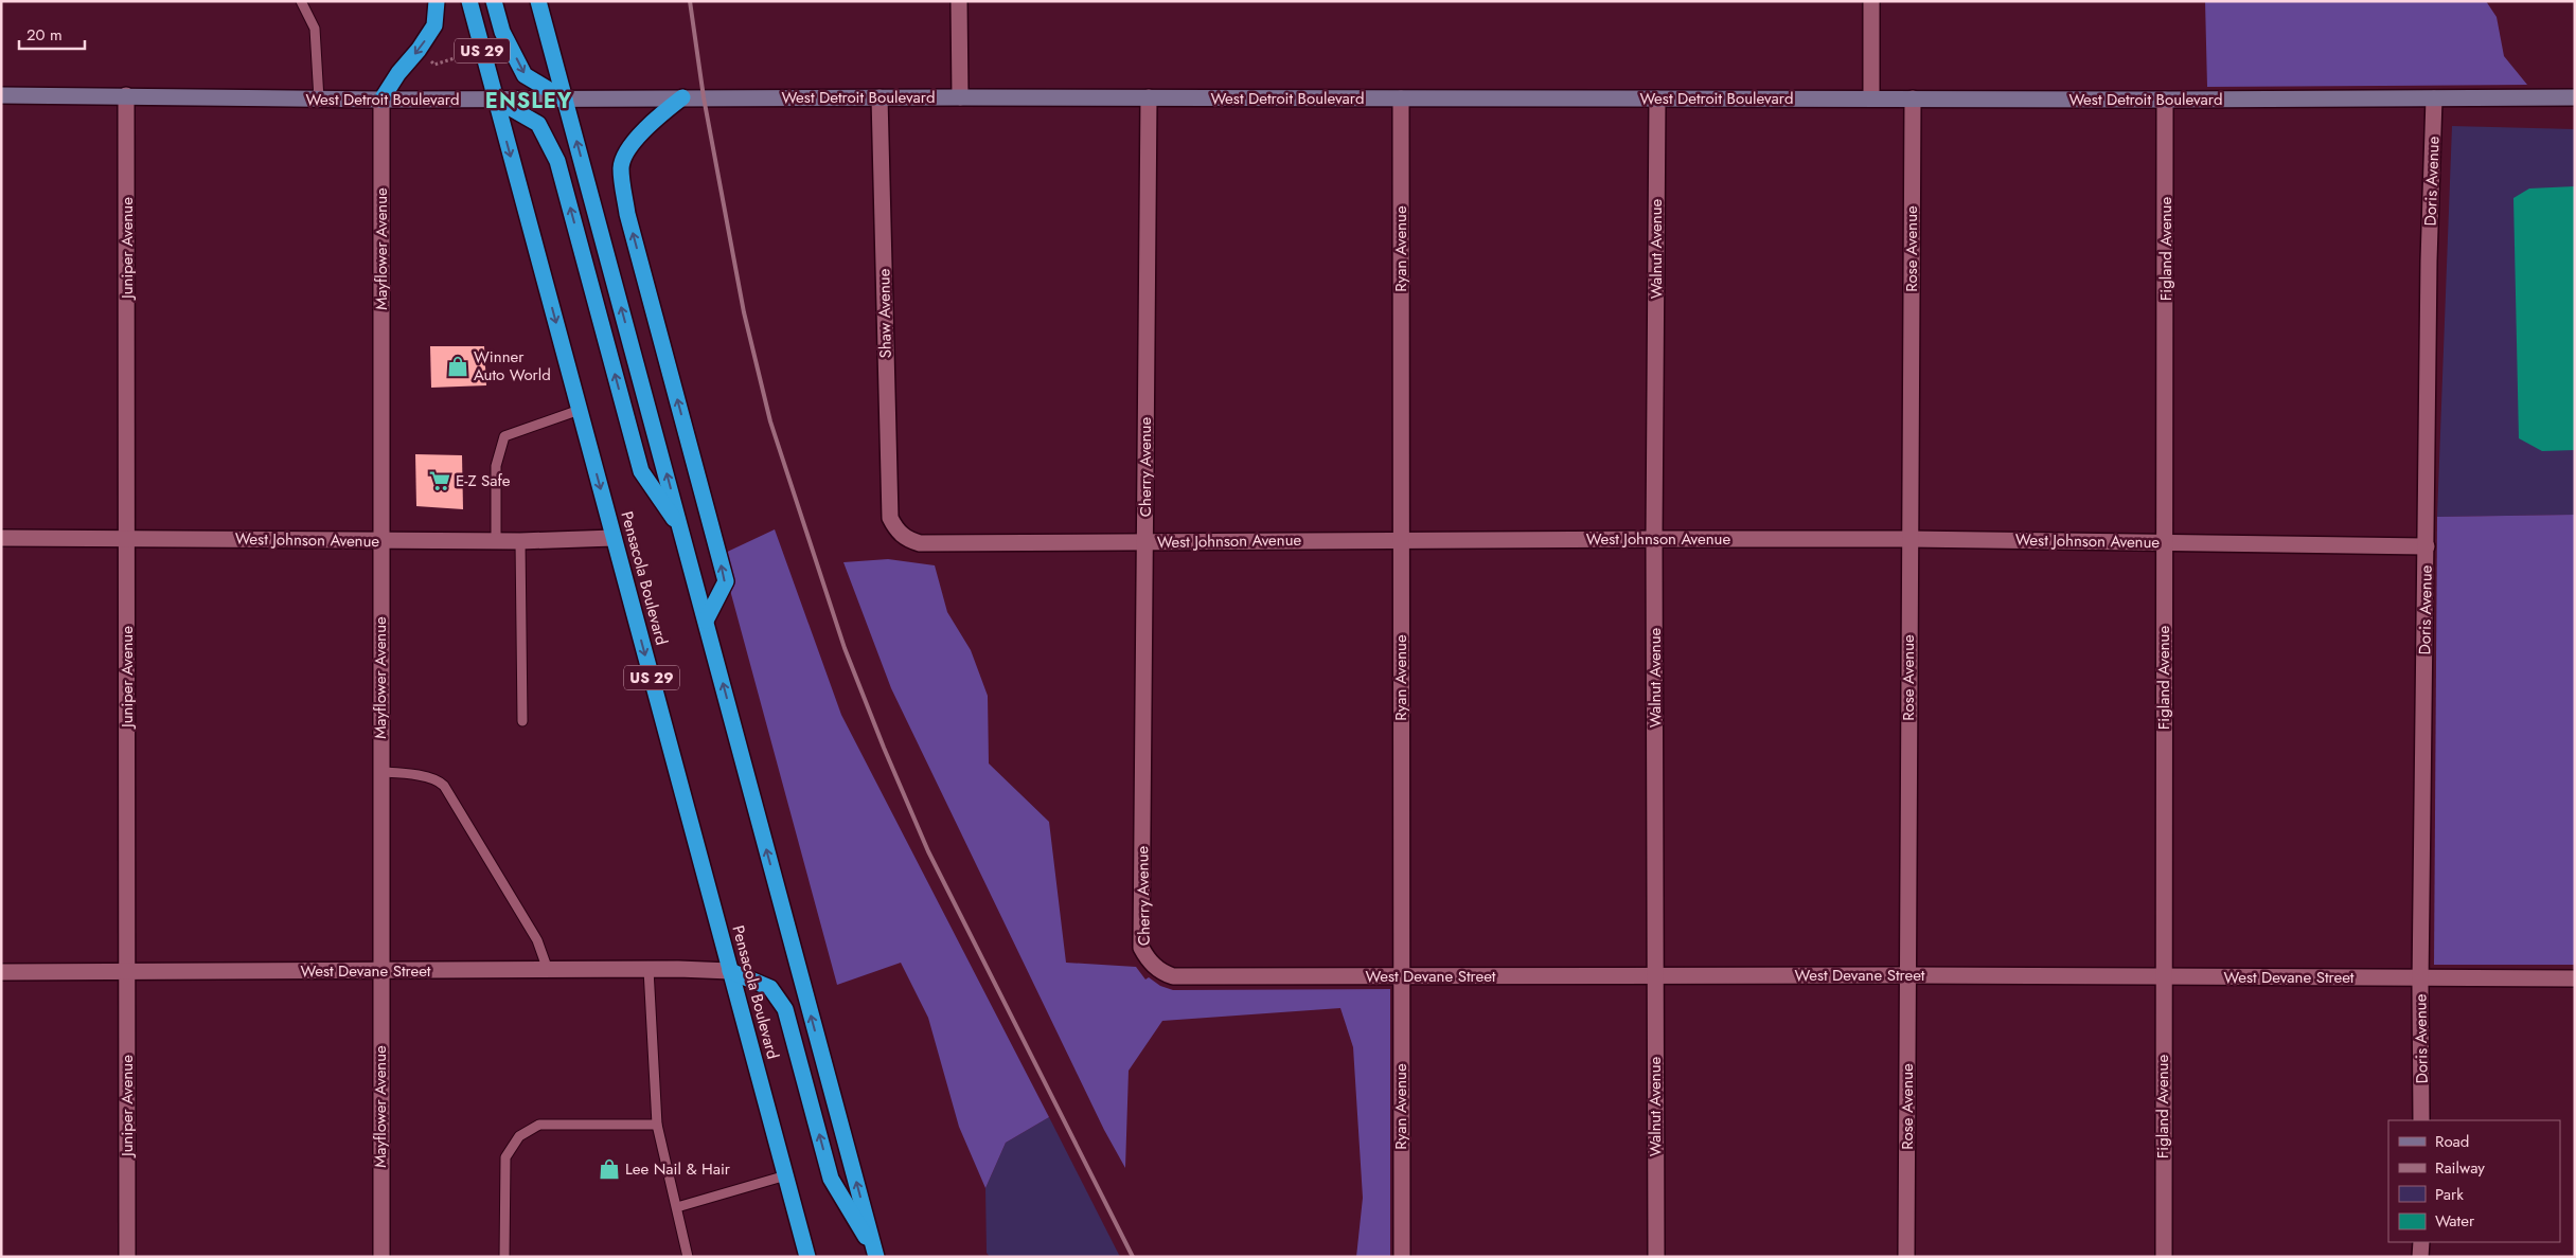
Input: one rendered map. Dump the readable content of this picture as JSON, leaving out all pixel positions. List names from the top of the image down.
{
  "streets": {
    "highway": ["US 29", "Pensacola Boulevard"],
    "street": [
      "West Detroit Boulevard",
      "Doris Avenue",
      "Juniper Avenue",
      "Mayflower Avenue",
      "Ryan Avenue",
      "Walnut Avenue",
      "Rose Avenue",
      "Figland Avenue",
      "Shaw Avenue",
      "Cherry Avenue",
      "West Johnson Avenue",
      "West Devane Street"
    ]
  },
  "crossings": [
    ["West Detroit Boulevard", "Doris Avenue"],
    ["West Detroit Boulevard", "Juniper Avenue"],
    ["West Detroit Boulevard", "Mayflower Avenue"],
    ["West Detroit Boulevard", "Ryan Avenue"],
    ["West Detroit Boulevard", "Walnut Avenue"],
    ["West Detroit Boulevard", "Rose Avenue"],
    ["West Detroit Boulevard", "Figland Avenue"],
    ["West Detroit Boulevard", "Shaw Avenue"],
    ["West Detroit Boulevard", "Cherry Avenue"],
    ["West Detroit Boulevard", "Pensacola Boulevard"],
    ["Doris Avenue", "West Johnson Avenue"],
    ["Doris Avenue", "West Devane Street"],
    ["Juniper Avenue", "West Johnson Avenue"],
    ["Juniper Avenue", "West Devane Street"],
    ["Mayflower Avenue", "West Johnson Avenue"],
    ["Mayflower Avenue", "West Devane Street"],
    ["Ryan Avenue", "West Johnson Avenue"],
    ["Ryan Avenue", "West Devane Street"],
    ["Walnut Avenue", "West Johnson Avenue"],
    ["Walnut Avenue", "West Devane Street"],
    ["Rose Avenue", "West Johnson Avenue"],
    ["Rose Avenue", "West Devane Street"],
    ["Figland Avenue", "West Johnson Avenue"],
    ["Figland Avenue", "West Devane Street"],
    ["Shaw Avenue", "West Johnson Avenue"],
    ["Cherry Avenue", "West Johnson Avenue"],
    ["Cherry Avenue", "West Devane Street"],
    ["West Johnson Avenue", "Pensacola Boulevard"],
    ["Pensacola Boulevard", "West Devane Street"]
  ],
  "districts": ["ENSLEY"],
  "places": {
    "shop": ["Winner Auto World", "Lee Nail & Hair"],
    "supermarket": ["E-Z Safe"]
  },
  "legend": [
    "Road",
    "Railway",
    "Park",
    "Water"
  ],
  "scale_bar": "20 m"
}
